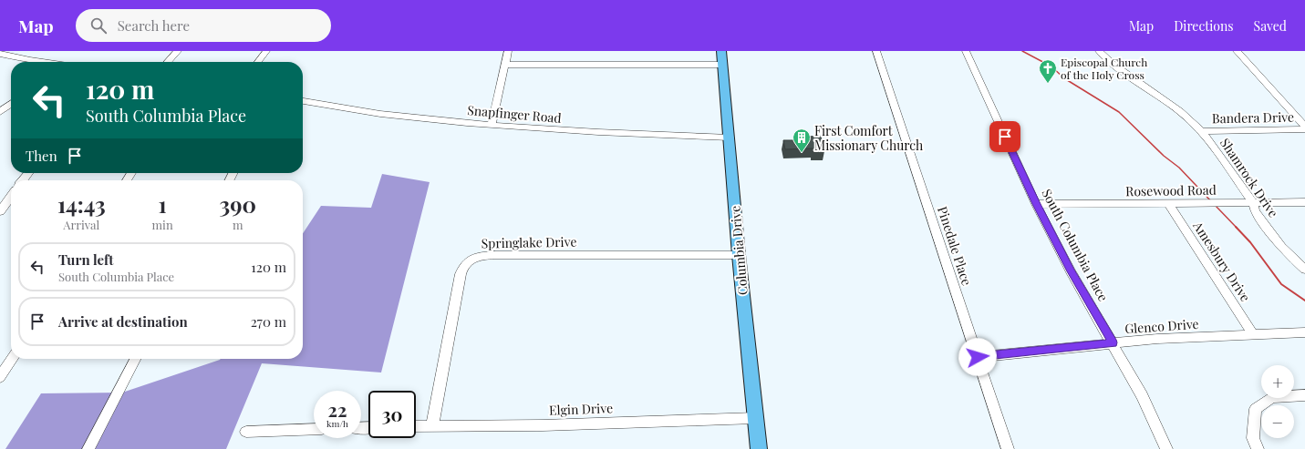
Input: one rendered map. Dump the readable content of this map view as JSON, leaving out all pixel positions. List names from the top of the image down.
{
  "streets": {
    "main road": ["Columbia Drive"],
    "street": [
      "Snapfinger Road",
      "Bandera Drive",
      "Shamrock Drive",
      "Rosewood Road",
      "Springlake Drive",
      "South Columbia Place",
      "Pinedale Place",
      "Amesbury Drive",
      "Glenco Drive",
      "Elgin Drive"
    ]
  },
  "crossings": [
    ["Snapfinger Road", "Columbia Drive"],
    ["Bandera Drive", "Shamrock Drive"],
    ["Shamrock Drive", "Rosewood Road"],
    ["Rosewood Road", "South Columbia Place"],
    ["Rosewood Road", "Amesbury Drive"],
    ["Springlake Drive", "Columbia Drive"],
    ["Springlake Drive", "Elgin Drive"],
    ["South Columbia Place", "Glenco Drive"],
    ["Pinedale Place", "Glenco Drive"],
    ["Columbia Drive", "Elgin Drive"],
    ["Amesbury Drive", "Glenco Drive"]
  ],
  "places": {
    "church": ["Episcopal Church of the Holy Cross"],
    "building": ["First Comfort Missionary Church"]
  },
  "page": {
    "header": "Map",
    "search": "Search here",
    "nav": ["Map", "Directions", "Saved"],
    "turn": ["120 m", "South Columbia Place"],
    "then": "Then",
    "eta": [
      "14:43",
      "Arrival",
      "1",
      "min",
      "390",
      "m"
    ],
    "list": [
      {
        "name": "Turn left",
        "note": "South Columbia Place",
        "value": "120 m"
      },
      {
        "name": "Arrive at destination",
        "value": "270 m"
      }
    ],
    "map_buttons": ["+", "−"],
    "speed": "22 km/h",
    "limit": "30"
  }
}
